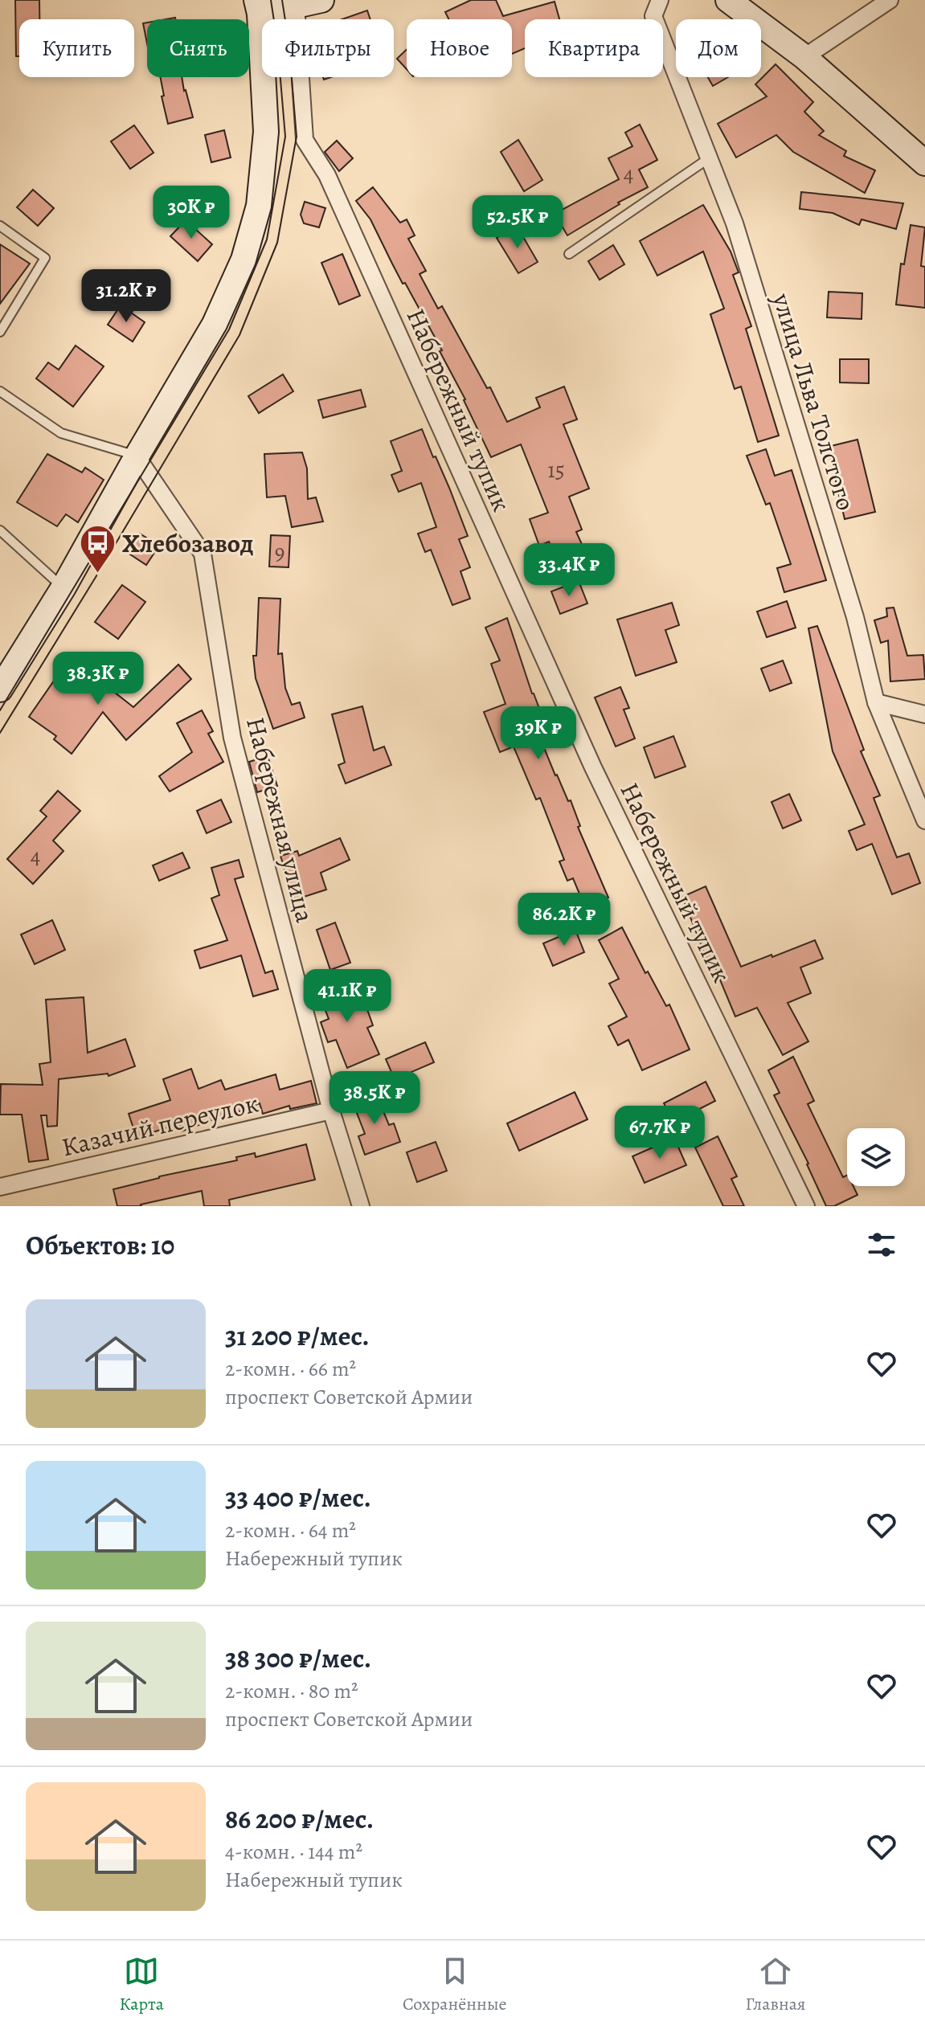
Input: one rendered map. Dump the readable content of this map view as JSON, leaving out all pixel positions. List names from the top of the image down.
{
  "streets": {
    "street": [
      "улица Льва Толстого",
      "Набережный тупик",
      "Набережная улица",
      "Казачий переулок"
    ]
  },
  "crossings": [
    ["Набережная улица", "Казачий переулок"]
  ],
  "places": {
    "bus stop": ["Хлебозавод"]
  },
  "house_numbers": [
    "4",
    "15",
    "9",
    "4"
  ],
  "page": {
    "chip": [
      "Купить",
      "Снять",
      "Фильтры",
      "Новое",
      "Квартира",
      "Дом"
    ],
    "price": [
      "30K ₽",
      "52.5K ₽",
      "31.2K ₽",
      "33.4K ₽",
      "38.3K ₽",
      "39K ₽",
      "86.2K ₽",
      "41.1K ₽",
      "38.5K ₽",
      "67.7K ₽"
    ],
    "heading": "Объектов: 10",
    "list": [
      {
        "name": "31 200 ₽/мес.",
        "note": "2-комн. · 66 m² · проспект Советской Армии"
      },
      {
        "name": "33 400 ₽/мес.",
        "note": "2-комн. · 64 m² · Набережный тупик"
      },
      {
        "name": "38 300 ₽/мес.",
        "note": "2-комн. · 80 m² · проспект Советской Армии"
      },
      {
        "name": "86 200 ₽/мес.",
        "note": "4-комн. · 144 m² · Набережный тупик"
      }
    ],
    "tabs": ["Карта", "Сохранённые", "Главная"]
  }
}
